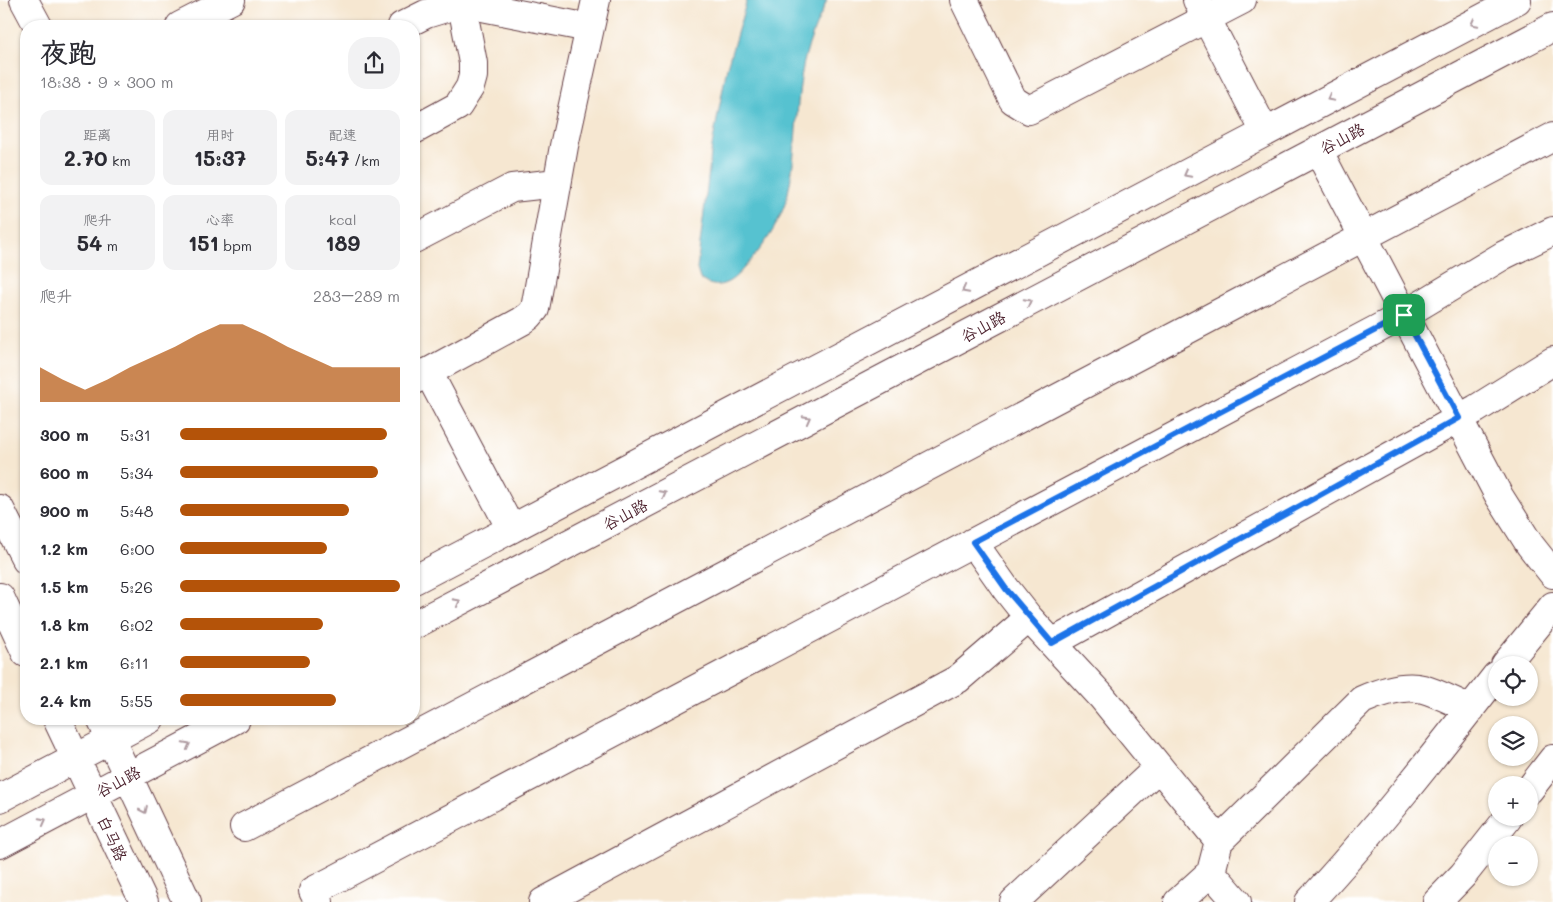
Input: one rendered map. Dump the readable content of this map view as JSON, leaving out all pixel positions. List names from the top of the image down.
{
  "streets": {
    "street": ["谷山路", "白马路"]
  },
  "crossings": [
    ["谷山路", "白马路"]
  ],
  "page": {
    "heading": ["夜跑", "18:38 · 9 × 300 m"],
    "stats": [
      ["距离", "2.70 km"],
      ["用时", "15:37"],
      ["配速", "5:47 /km"],
      ["爬升", "54 m"],
      ["心率", "151 bpm"],
      ["kcal", "189"]
    ],
    "chart": ["爬升", "283–289 m"],
    "list": [
      {
        "name": "300 m",
        "note": "5:31"
      },
      {
        "name": "600 m",
        "note": "5:34"
      },
      {
        "name": "900 m",
        "note": "5:48"
      },
      {
        "name": "1.2 km",
        "note": "6:00"
      },
      {
        "name": "1.5 km",
        "note": "5:26"
      },
      {
        "name": "1.8 km",
        "note": "6:02"
      },
      {
        "name": "2.1 km",
        "note": "6:11"
      },
      {
        "name": "2.4 km",
        "note": "5:55"
      }
    ],
    "map_buttons": ["+", "−"]
  }
}
